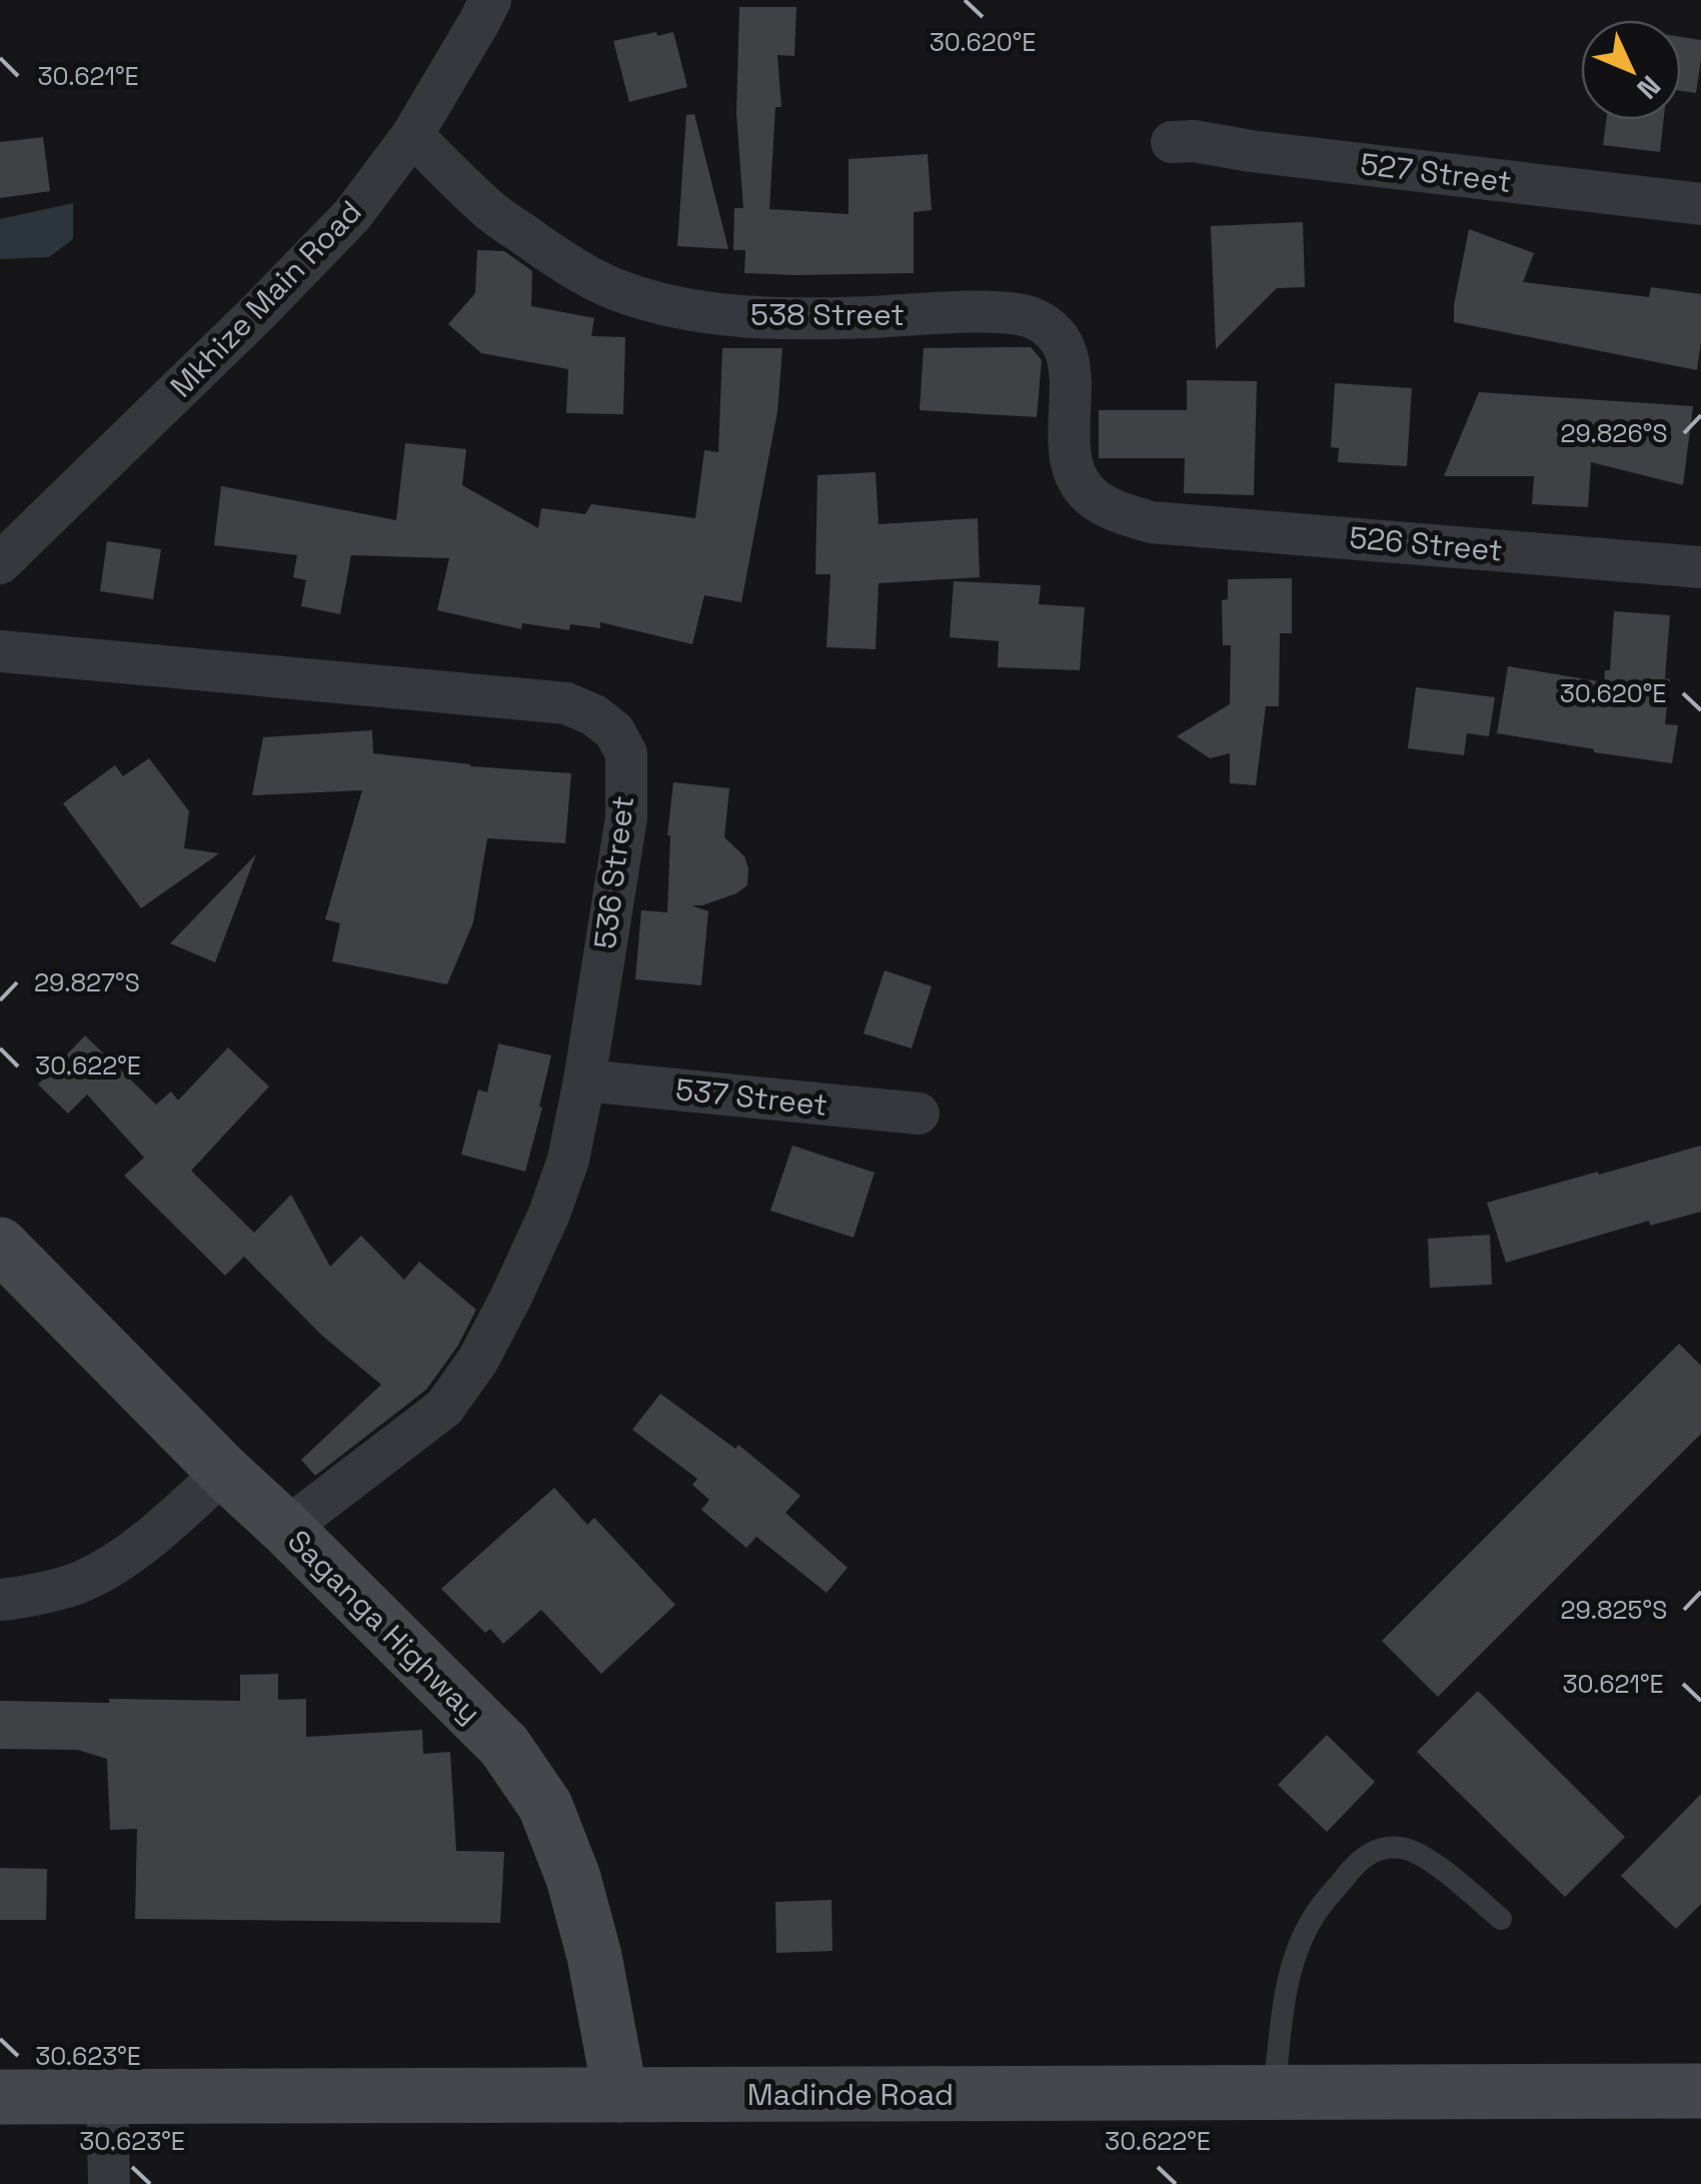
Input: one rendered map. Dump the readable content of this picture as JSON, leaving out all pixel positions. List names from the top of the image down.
{
  "streets": {
    "street": [
      "527 Street",
      "Mkhize Main Road",
      "538 Street",
      "526 Street",
      "536 Street",
      "537 Street",
      "Saganga Highway",
      "Madinde Road"
    ]
  },
  "crossings": [
    ["Mkhize Main Road", "538 Street"],
    ["538 Street", "526 Street"],
    ["536 Street", "537 Street"],
    ["536 Street", "Saganga Highway"],
    ["Saganga Highway", "Madinde Road"]
  ],
  "north": "bottom right",
  "coordinates": [
    "30.620°E",
    "30.621°E",
    "29.826°S",
    "29.827°S",
    "30.622°E",
    "29.825°S",
    "30.623°E"
  ]
}
